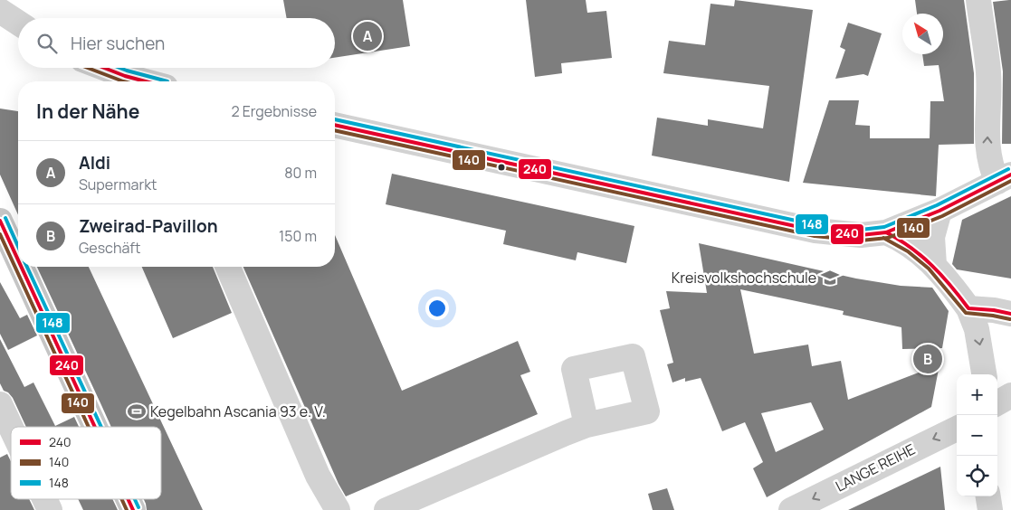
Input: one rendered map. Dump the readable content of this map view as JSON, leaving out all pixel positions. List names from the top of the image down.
{
  "streets": {
    "street": ["LANGE REIHE"]
  },
  "one_way": ["LANGE REIHE"],
  "places": {
    "school or university": ["Kreisvolkshochschule"],
    "sports": ["Kegelbahn Ascania 93 e. V."]
  },
  "lines": ["transit line 240", "transit line 140", "transit line 148"],
  "legend": ["240", "140", "148"],
  "north": "top left",
  "page": {
    "search": "Hier suchen",
    "pins": ["A", "B"],
    "heading": ["In der Nähe", "2 Ergebnisse"],
    "list": [
      {
        "mark": "A",
        "name": "Aldi",
        "note": "Supermarkt",
        "value": "80 m"
      },
      {
        "mark": "B",
        "name": "Zweirad-Pavillon",
        "note": "Geschäft",
        "value": "150 m"
      }
    ],
    "map_buttons": ["+", "−"]
  }
}
